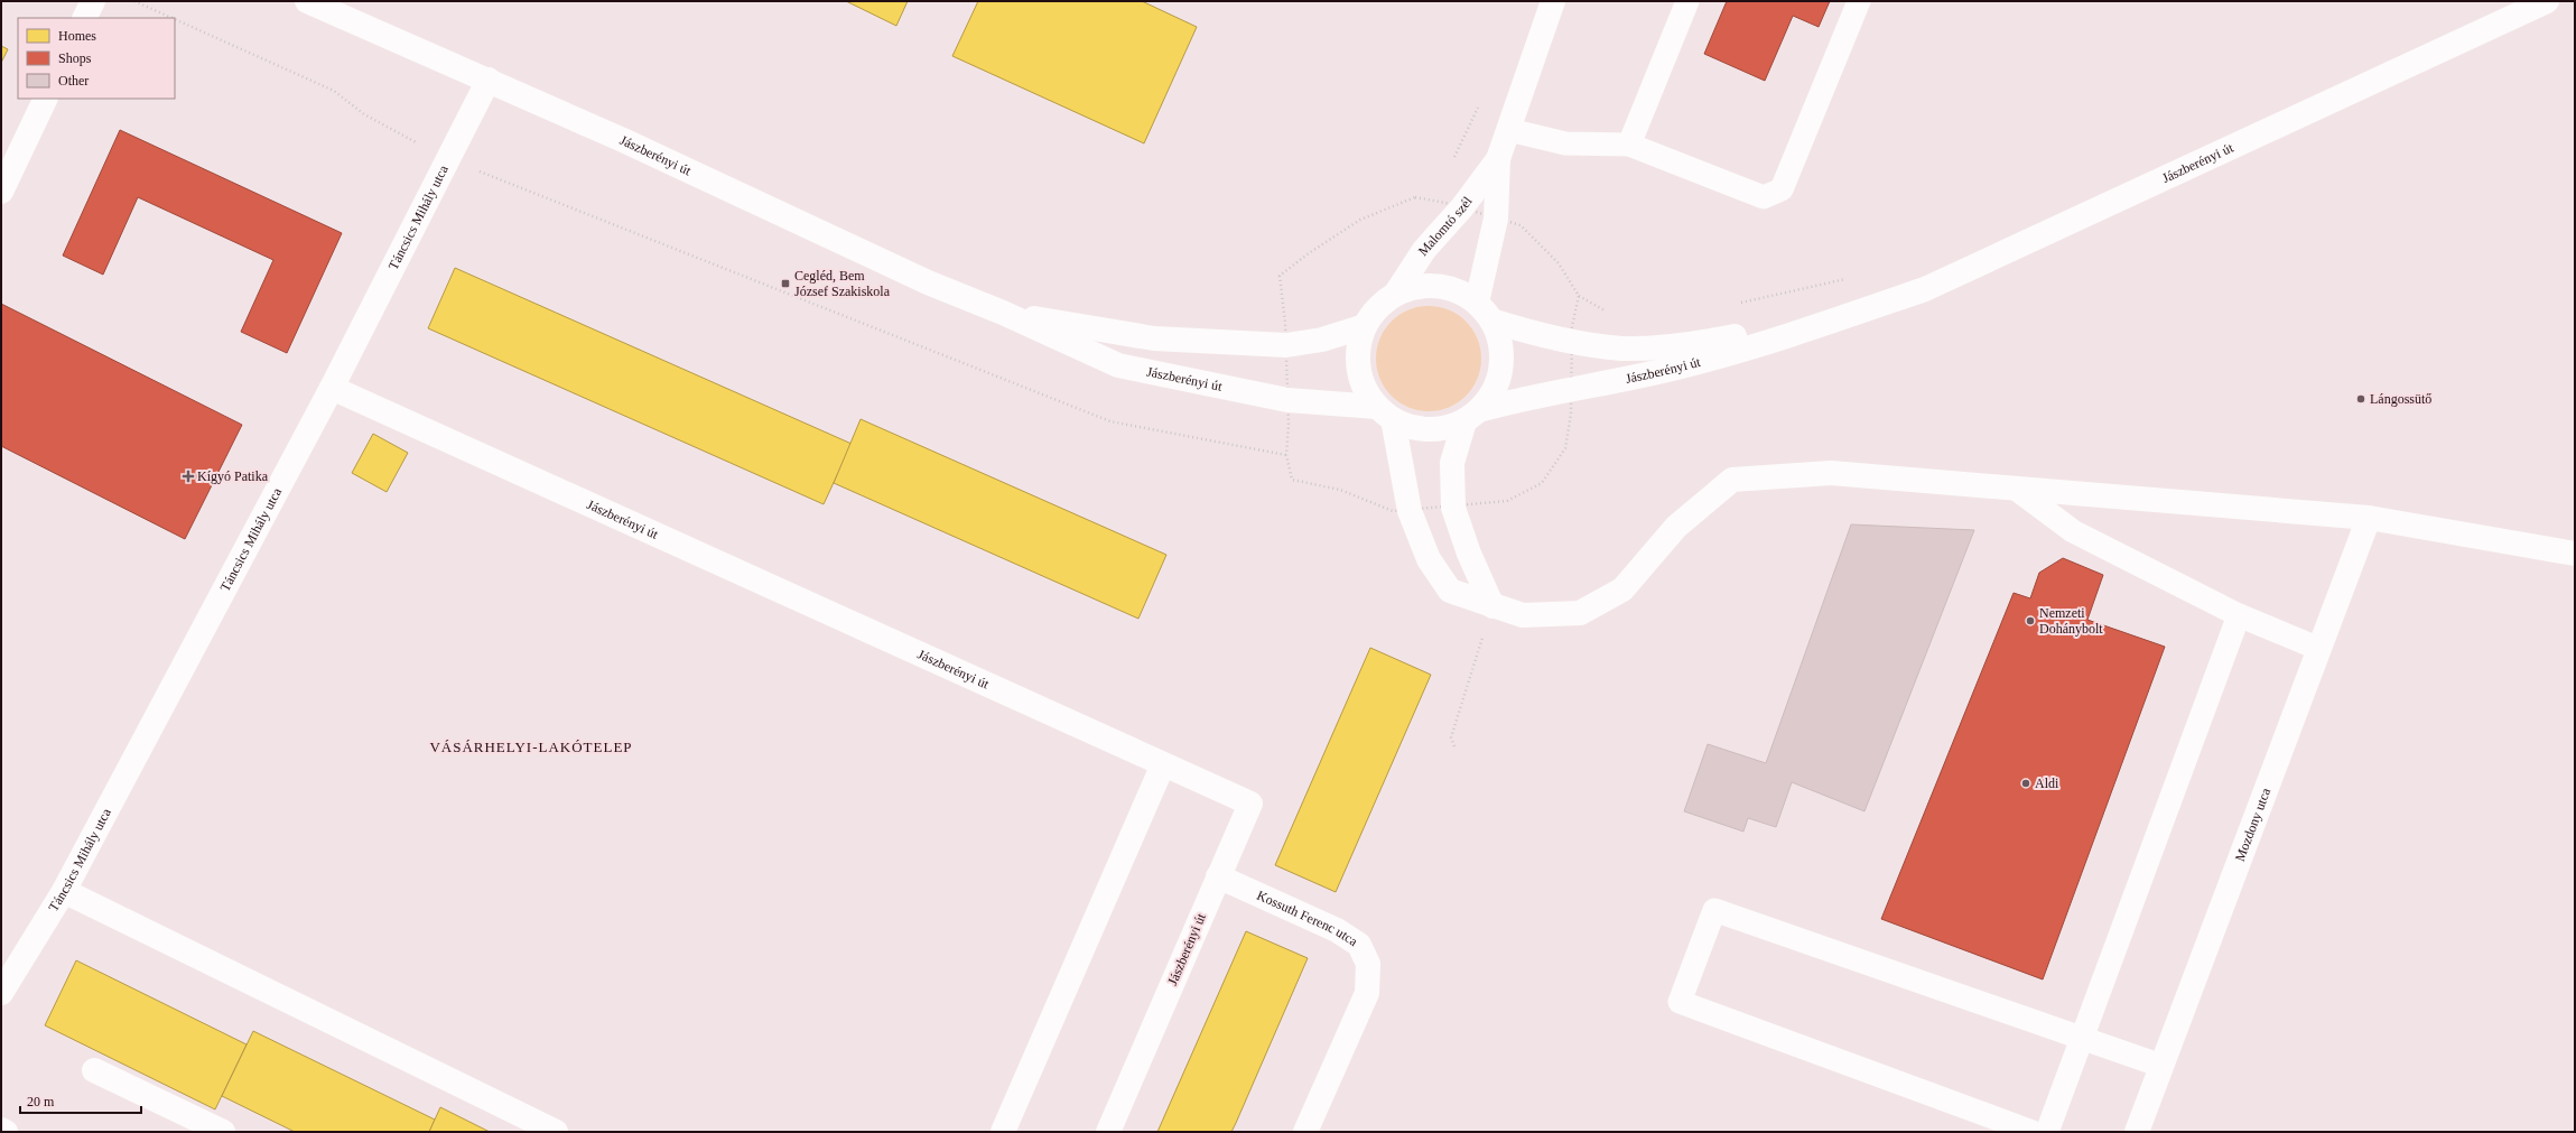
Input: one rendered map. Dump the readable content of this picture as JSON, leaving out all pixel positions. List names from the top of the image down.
{
  "streets": {
    "street": [
      "Jászberényi út",
      "Táncsics Mihály utca",
      "Malomtó szél",
      "Mozdony utca",
      "Kossuth Ferenc utca"
    ]
  },
  "crossings": [
    ["Jászberényi út", "Táncsics Mihály utca"],
    ["Jászberényi út", "Malomtó szél"],
    ["Jászberényi út", "Kossuth Ferenc utca"]
  ],
  "districts": ["VÁSÁRHELYI-LAKÓTELEP"],
  "places": {
    "transit": ["Cegléd, Bem József Szakiskola"],
    "other": ["Lángossütő", "Nemzeti Dohánybolt", "Aldi"],
    "health": ["Kígyó Patika"]
  },
  "legend": ["Homes", "Shops", "Other"],
  "scale_bar": "20 m"
}
